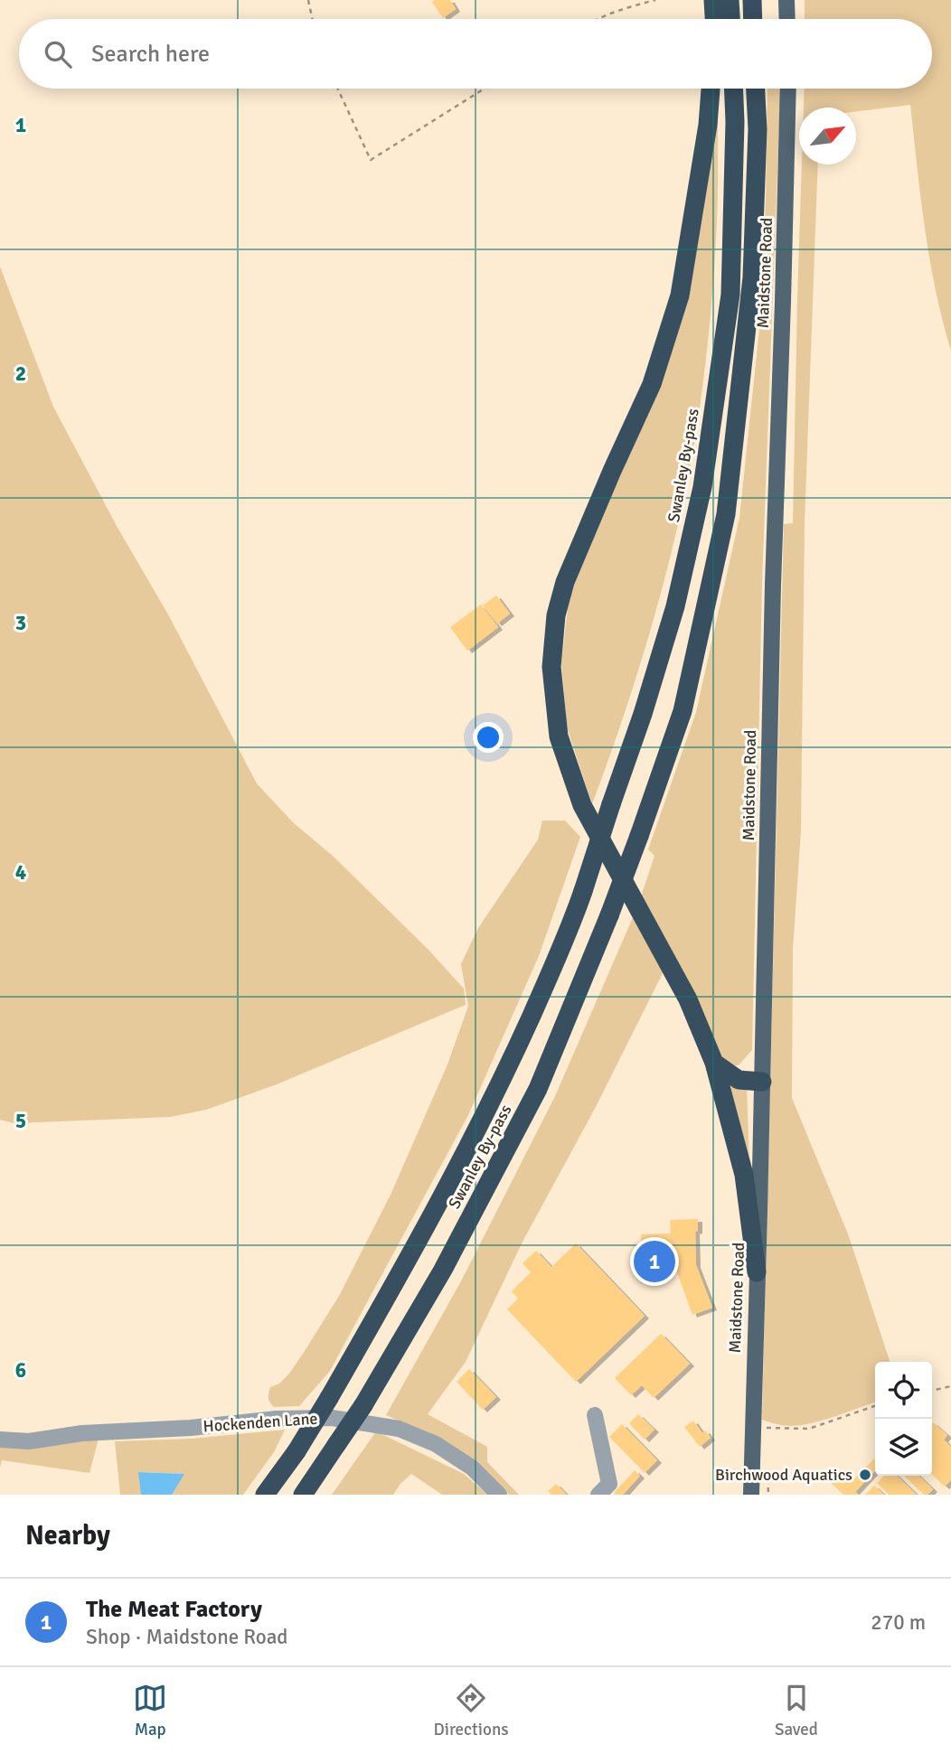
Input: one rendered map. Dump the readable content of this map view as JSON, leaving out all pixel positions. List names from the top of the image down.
{
  "streets": {
    "highway": ["Swanley By-pass"],
    "main road": ["Maidstone Road"],
    "street": ["Hockenden Lane"]
  },
  "places": ["Birchwood Aquatics"],
  "north": "top right",
  "page": {
    "search": "Search here",
    "pins": "1",
    "heading": "Nearby",
    "list": [
      {
        "mark": "1",
        "name": "The Meat Factory",
        "note": "Shop · Maidstone Road",
        "value": "270 m"
      }
    ],
    "nav": ["Map", "Directions", "Saved"]
  },
  "grid": {
    "rows": [
      "1",
      "2",
      "3",
      "4",
      "5",
      "6"
    ]
  }
}
